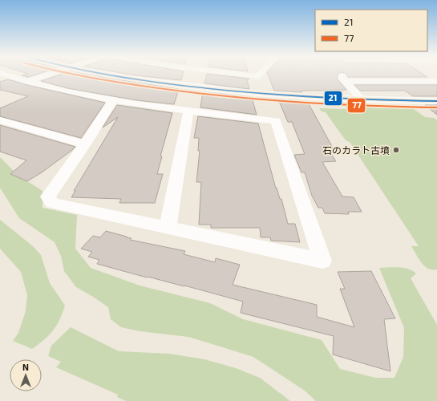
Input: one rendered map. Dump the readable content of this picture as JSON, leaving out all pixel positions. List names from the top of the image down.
{
  "places": ["石のカラト古墳"],
  "lines": ["transit line 21", "transit line 77"],
  "legend": ["21", "77"],
  "north": "top"
}
